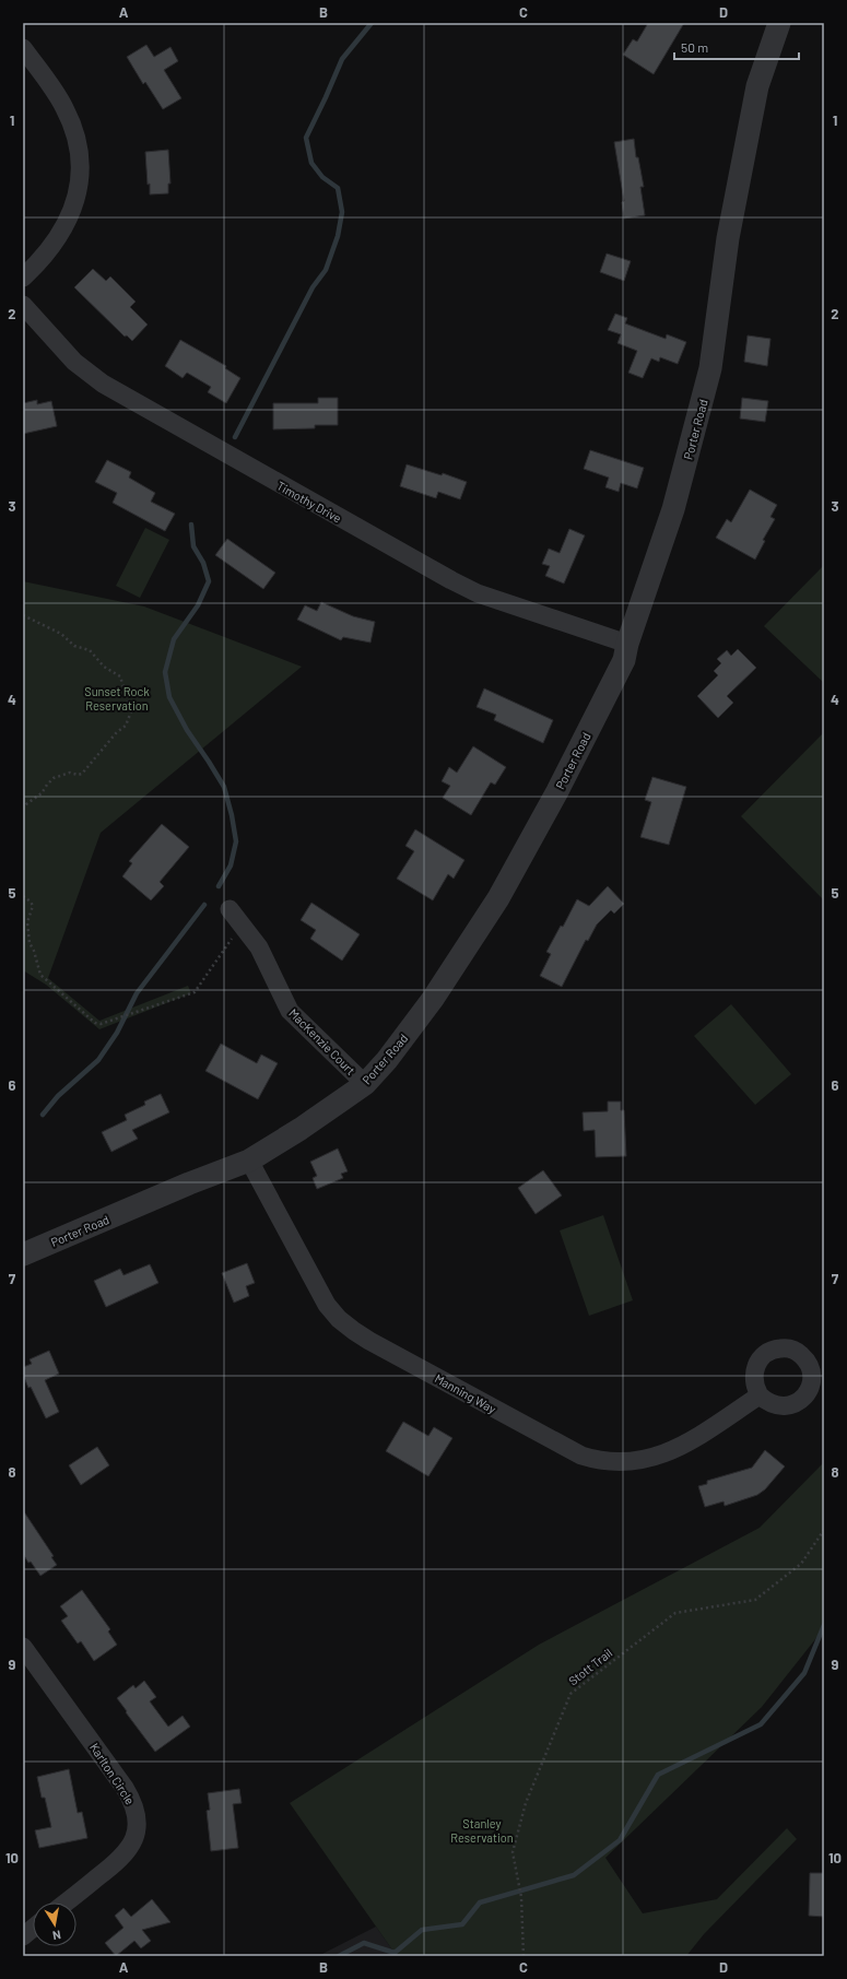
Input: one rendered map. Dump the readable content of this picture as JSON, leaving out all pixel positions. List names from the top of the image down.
{
  "streets": {
    "street": [
      "Porter Road",
      "Timothy Drive",
      "MacKenzie Court",
      "Manning Way",
      "Karlton Circle"
    ],
    "path": ["Stott Trail"]
  },
  "crossings": [
    ["Porter Road", "Timothy Drive"],
    ["Porter Road", "MacKenzie Court"],
    ["Porter Road", "Manning Way"]
  ],
  "parks": ["Sunset Rock Reservation", "Stanley Reservation"],
  "scale_bar": "50 m",
  "north": "bottom",
  "grid": {
    "columns": [
      "A",
      "B",
      "C",
      "D"
    ],
    "rows": [
      "1",
      "2",
      "3",
      "4",
      "5",
      "6",
      "7",
      "8",
      "9",
      "10"
    ]
  }
}
